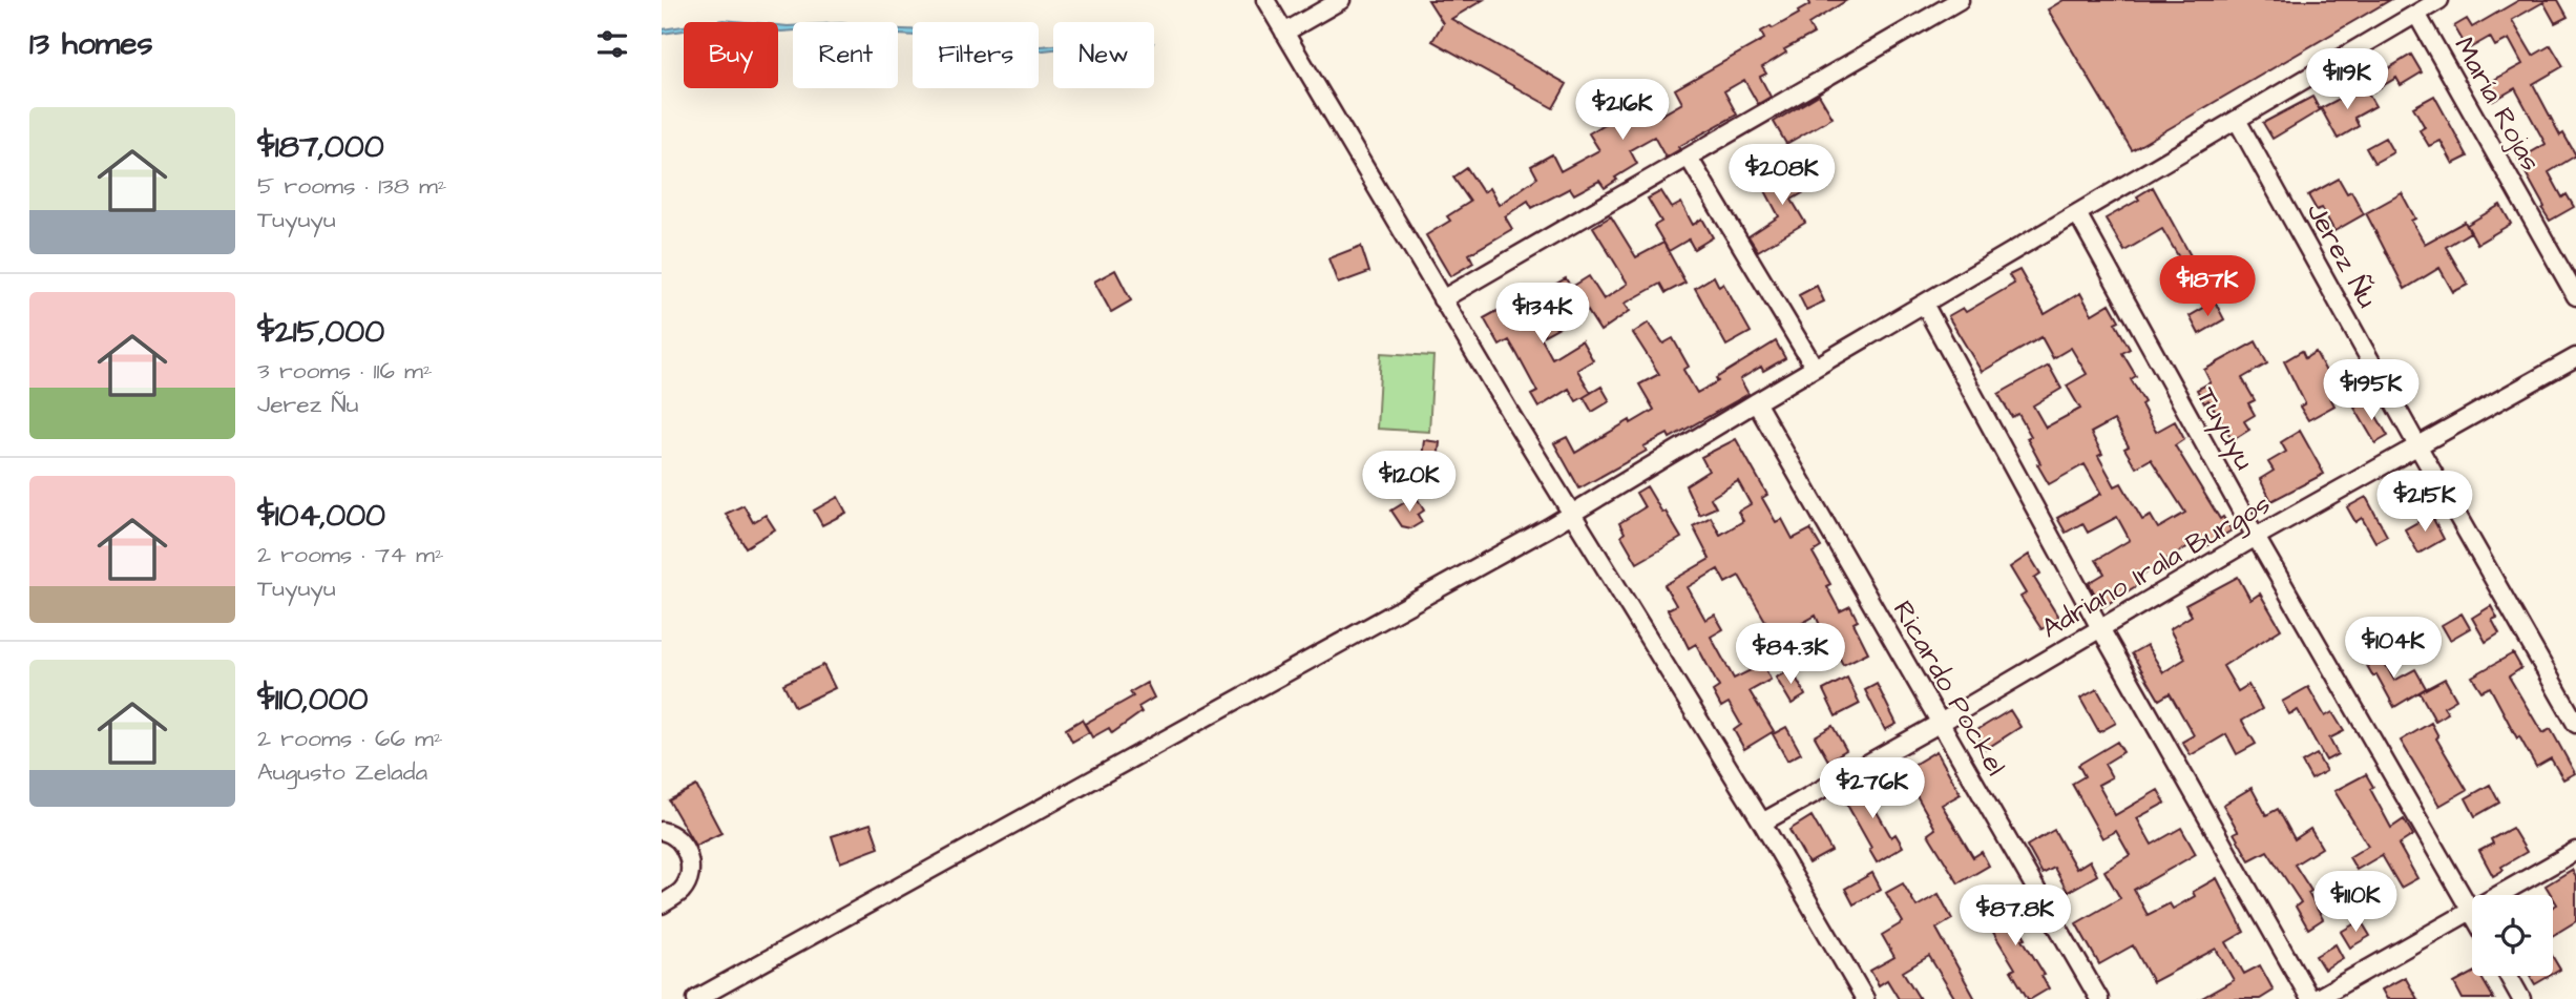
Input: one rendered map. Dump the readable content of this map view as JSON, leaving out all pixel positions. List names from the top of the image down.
{
  "streets": {
    "street": [
      "María Rojas",
      "Jerez Ñu",
      "Tuyuyu",
      "Adriano Irala Burgos",
      "Ricardo Pockel"
    ]
  },
  "crossings": [
    ["Jerez Ñu", "Adriano Irala Burgos"],
    ["Tuyuyu", "Adriano Irala Burgos"],
    ["Adriano Irala Burgos", "Ricardo Pockel"]
  ],
  "page": {
    "heading": "13 homes",
    "chip": [
      "Buy",
      "Rent",
      "Filters",
      "New"
    ],
    "price": [
      "$119K",
      "$216K",
      "$208K",
      "$187K",
      "$134K",
      "$195K",
      "$120K",
      "$215K",
      "$104K",
      "$84.3K",
      "$276K",
      "$110K",
      "$87.8K"
    ],
    "list": [
      {
        "name": "$187,000",
        "note": "5 rooms · 138 m² · Tuyuyu"
      },
      {
        "name": "$215,000",
        "note": "3 rooms · 116 m² · Jerez Ñu"
      },
      {
        "name": "$104,000",
        "note": "2 rooms · 74 m² · Tuyuyu"
      },
      {
        "name": "$110,000",
        "note": "2 rooms · 66 m² · Augusto Zelada"
      }
    ]
  }
}
